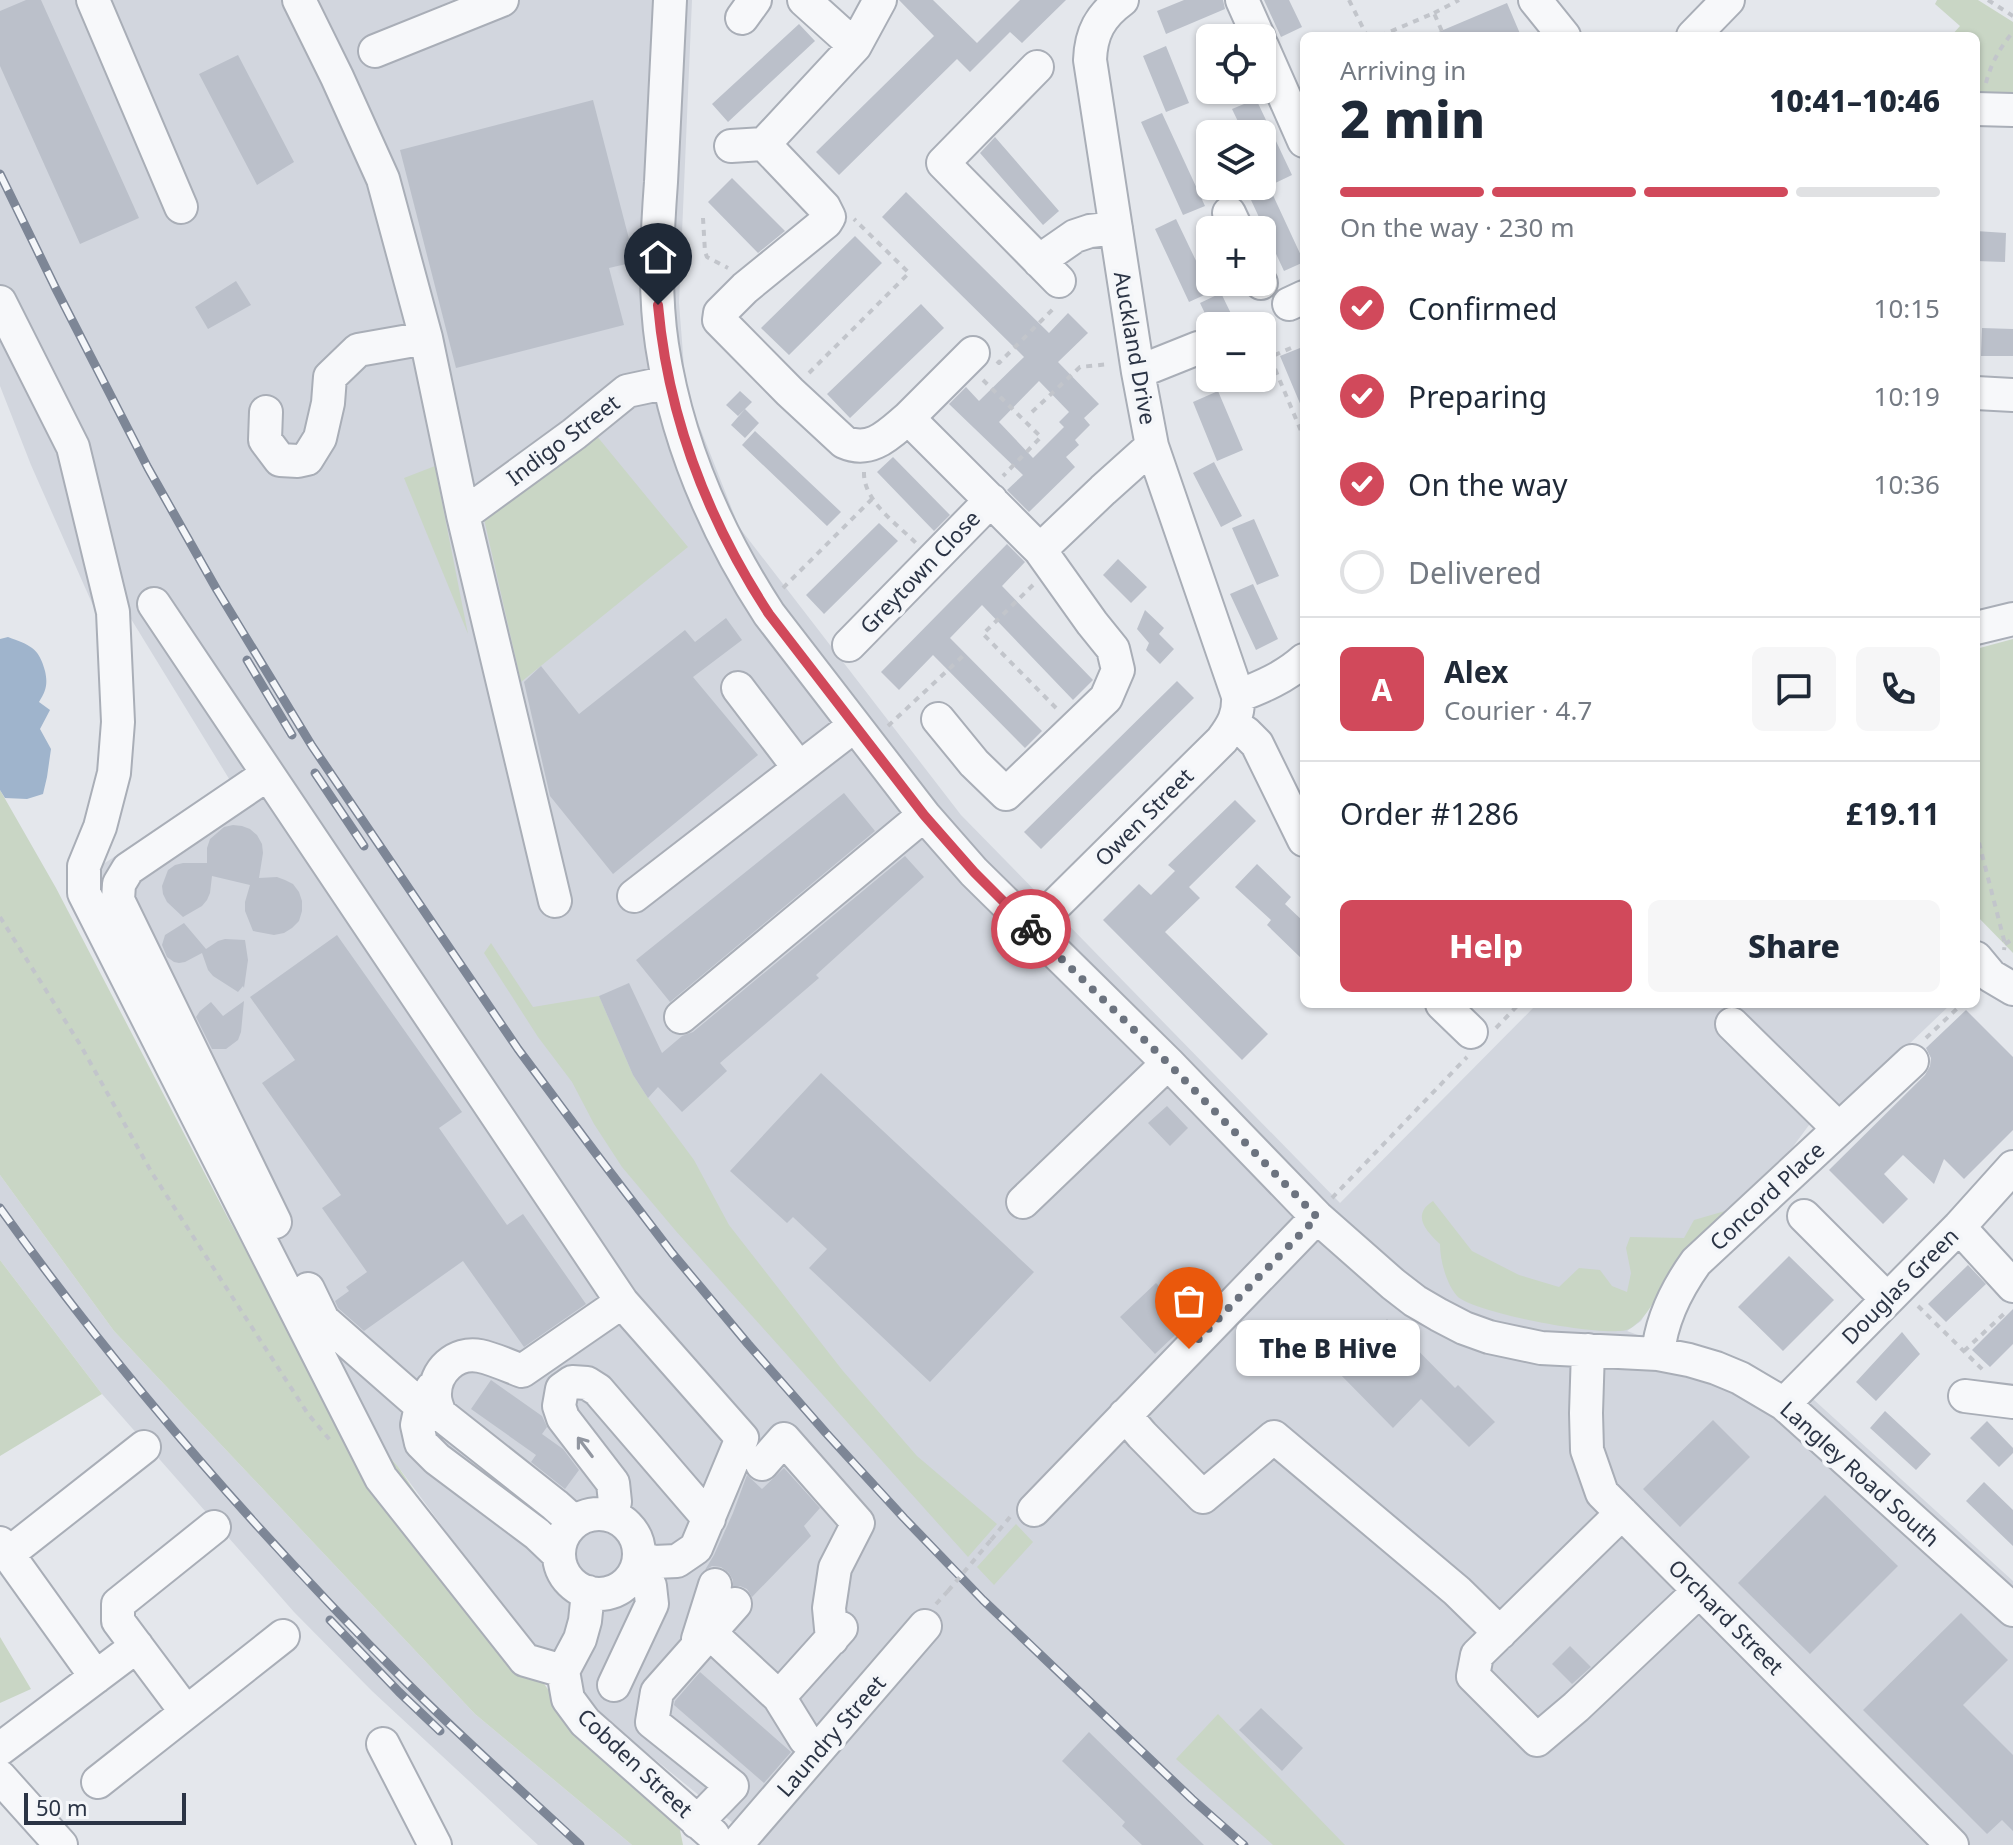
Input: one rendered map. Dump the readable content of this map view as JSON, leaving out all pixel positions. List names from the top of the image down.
{
  "streets": {
    "street": [
      "Auckland Drive",
      "Indigo Street",
      "Greytown Close",
      "Owen Street",
      "Concord Place",
      "Douglas Green",
      "Langley Road South",
      "Orchard Street",
      "Laundry Street",
      "Cobden Street"
    ]
  },
  "crossings": [
    ["Auckland Drive", "Owen Street"],
    ["Indigo Street", "Langley Road South"],
    ["Owen Street", "Langley Road South"],
    ["Concord Place", "Langley Road South"],
    ["Douglas Green", "Langley Road South"],
    ["Langley Road South", "Orchard Street"]
  ],
  "places": ["The B Hive"],
  "scale_bar": "50 m",
  "page": {
    "map_buttons": ["+", "−"],
    "heading": ["2 min", "Arriving in", "10:41–10:46"],
    "panel": [
      "Alex",
      "Courier · 4.7",
      "Order #1286",
      "£19.11"
    ],
    "bar": "On the way · 230 m",
    "list": [
      ["Confirmed", "10:15"],
      ["Preparing", "10:19"],
      ["On the way", "10:36"],
      "Delivered"
    ],
    "round": "A",
    "buttons": ["Help", "Share"],
    "bubble": "The B Hive",
    "scale": "50 m"
  }
}
